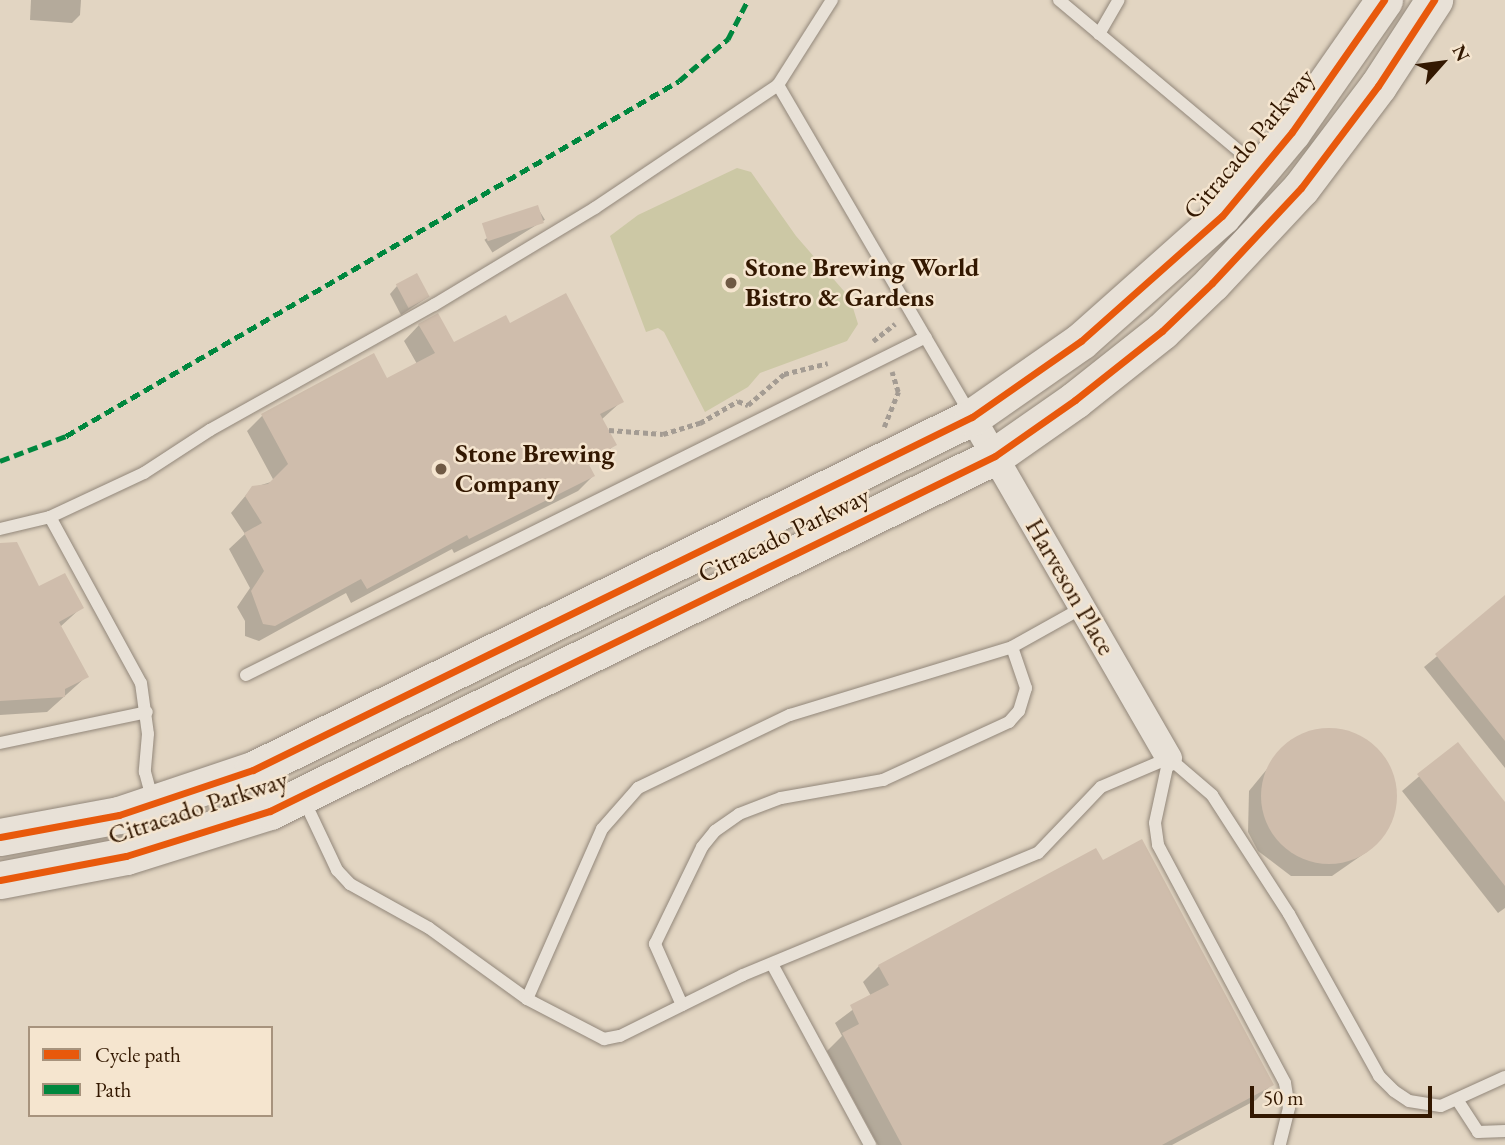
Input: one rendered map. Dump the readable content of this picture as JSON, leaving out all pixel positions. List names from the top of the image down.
{
  "streets": {
    "main road": ["Citracado Parkway"],
    "street": ["Harveson Place"]
  },
  "crossings": [
    ["Citracado Parkway", "Harveson Place"]
  ],
  "places": ["Stone Brewing World Bistro & Gardens", "Stone Brewing Company"],
  "legend": ["Cycle path", "Path"],
  "scale_bar": "50 m",
  "north": "top right"
}
